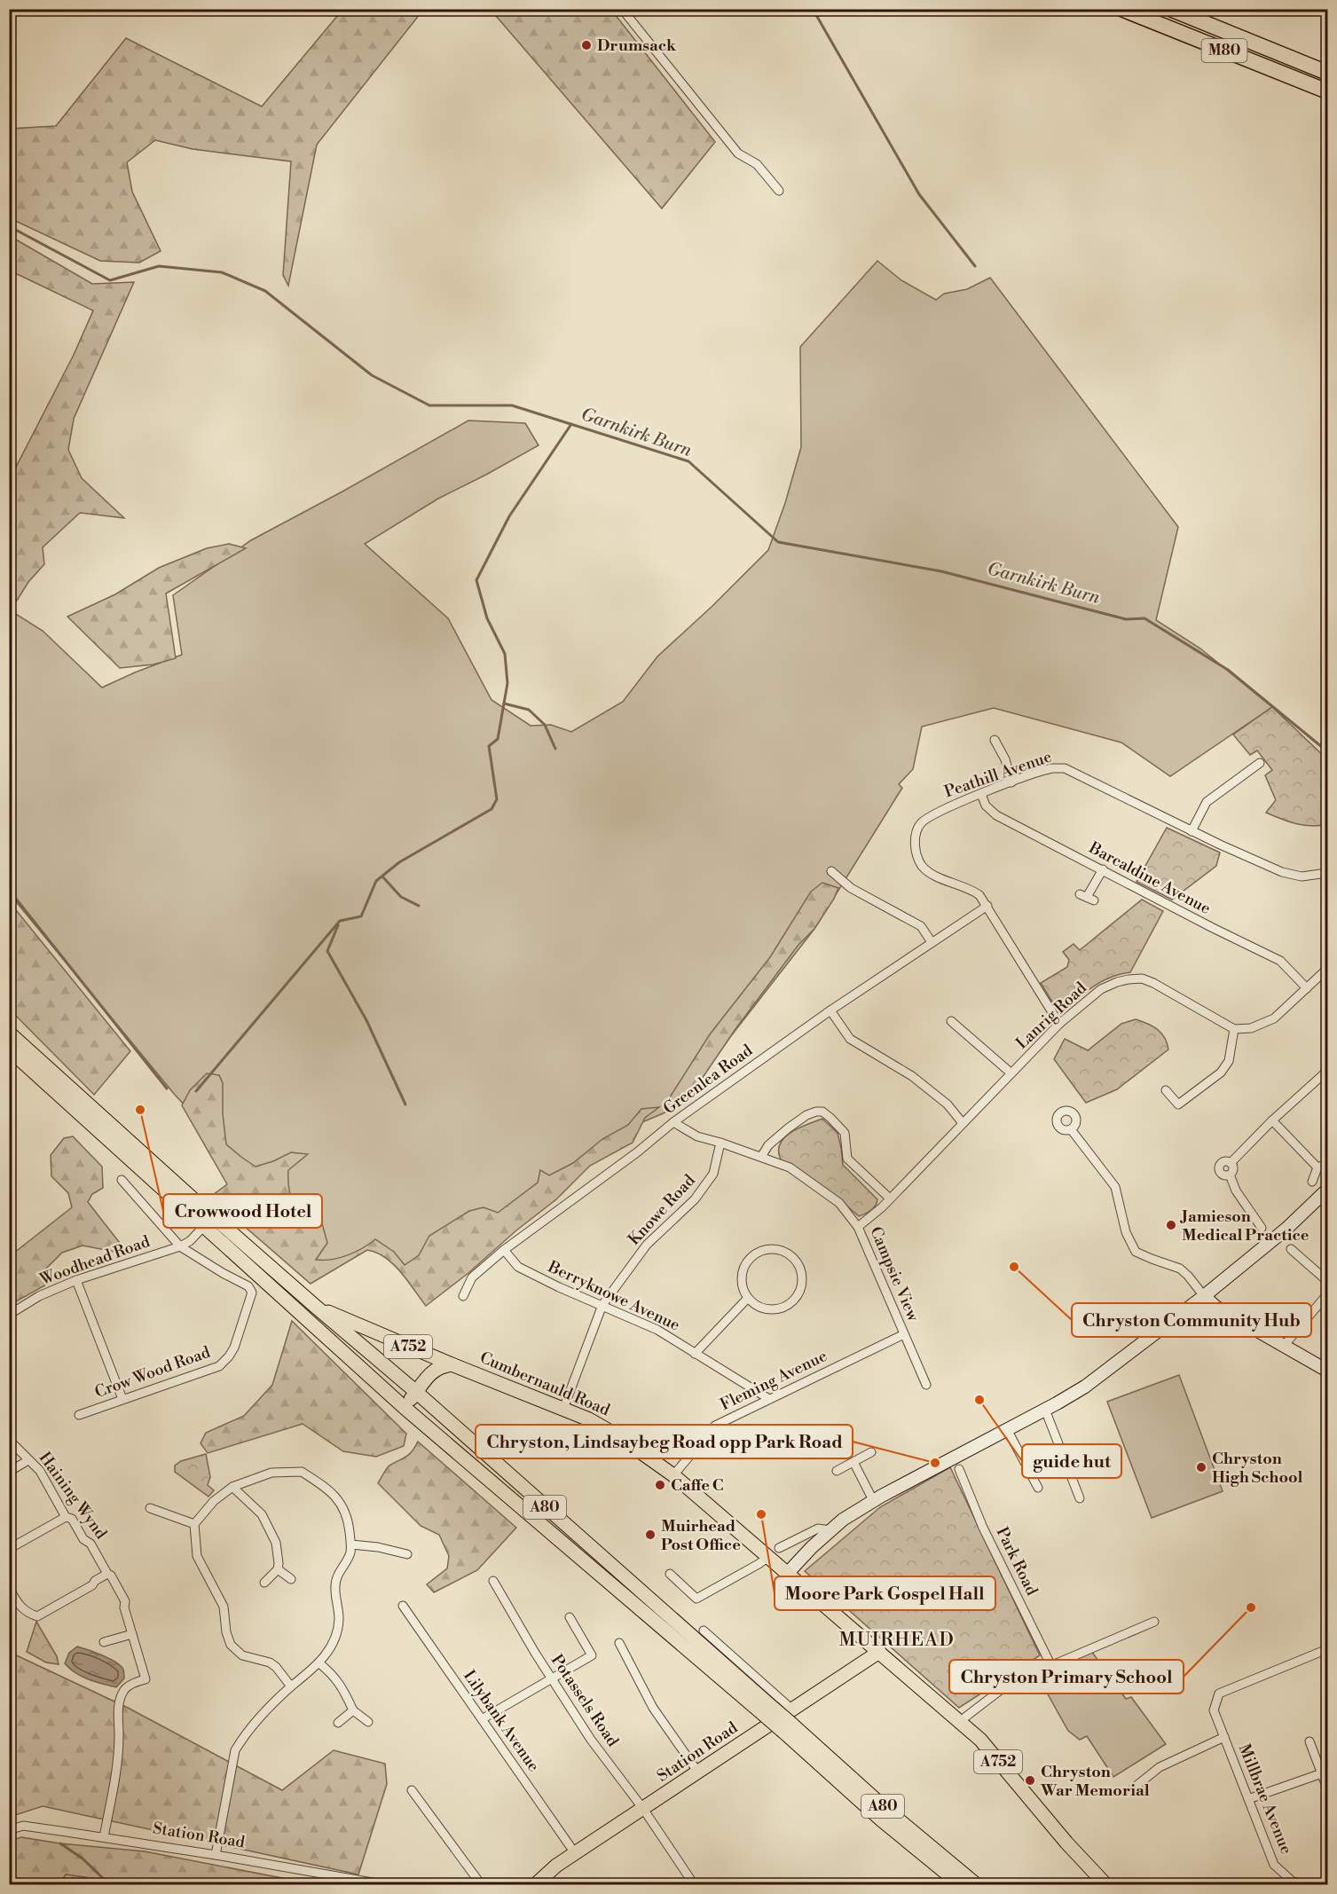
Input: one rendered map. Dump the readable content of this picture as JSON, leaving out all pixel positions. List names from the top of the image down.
{
  "streets": {
    "highway": ["M80"],
    "main road": [
      "A752",
      "Cumbernauld Road",
      "A80",
      "Station Road"
    ],
    "street": [
      "Peathill Avenue",
      "Barcaldine Avenue",
      "Lanrig Road",
      "Greenlea Road",
      "Knowe Road",
      "Woodhead Road",
      "Campsie View",
      "Berryknowe Avenue",
      "Crow Wood Road",
      "Fleming Avenue",
      "Haining Wynd",
      "Park Road",
      "Potassels Road",
      "Lilybank Avenue",
      "Millbrae Avenue"
    ]
  },
  "crossings": [
    ["Peathill Avenue", "Barcaldine Avenue"],
    ["Peathill Avenue", "Lanrig Road"],
    ["Peathill Avenue", "Greenlea Road"],
    ["Lanrig Road", "Campsie View"],
    ["Greenlea Road", "Campsie View"],
    ["Greenlea Road", "Berryknowe Avenue"],
    ["Knowe Road", "Campsie View"],
    ["Knowe Road", "Berryknowe Avenue"],
    ["Knowe Road", "Cumbernauld Road"],
    ["Woodhead Road", "Crow Wood Road"],
    ["Woodhead Road", "A80"],
    ["Campsie View", "Fleming Avenue"],
    ["Berryknowe Avenue", "Fleming Avenue"],
    ["A752", "Cumbernauld Road"],
    ["A752", "A80"],
    ["Fleming Avenue", "Cumbernauld Road"],
    ["Cumbernauld Road", "A80"],
    ["Cumbernauld Road", "Station Road"],
    ["Haining Wynd", "Station Road"],
    ["Potassels Road", "Station Road"],
    ["Lilybank Avenue", "Station Road"]
  ],
  "districts": ["MUIRHEAD"],
  "water": ["Garnkirk Burn"],
  "places": [
    "Drumsack",
    "Crowwood Hotel",
    "Jamieson Medical Practice",
    "Chryston Community Hub",
    "guide hut",
    "Chryston, Lindsaybeg Road opp Park Road",
    "Chryston High School",
    "Caffe C",
    "Moore Park Gospel Hall",
    "Muirhead Post Office",
    "Chryston Primary School",
    "Chryston War Memorial"
  ]
}
